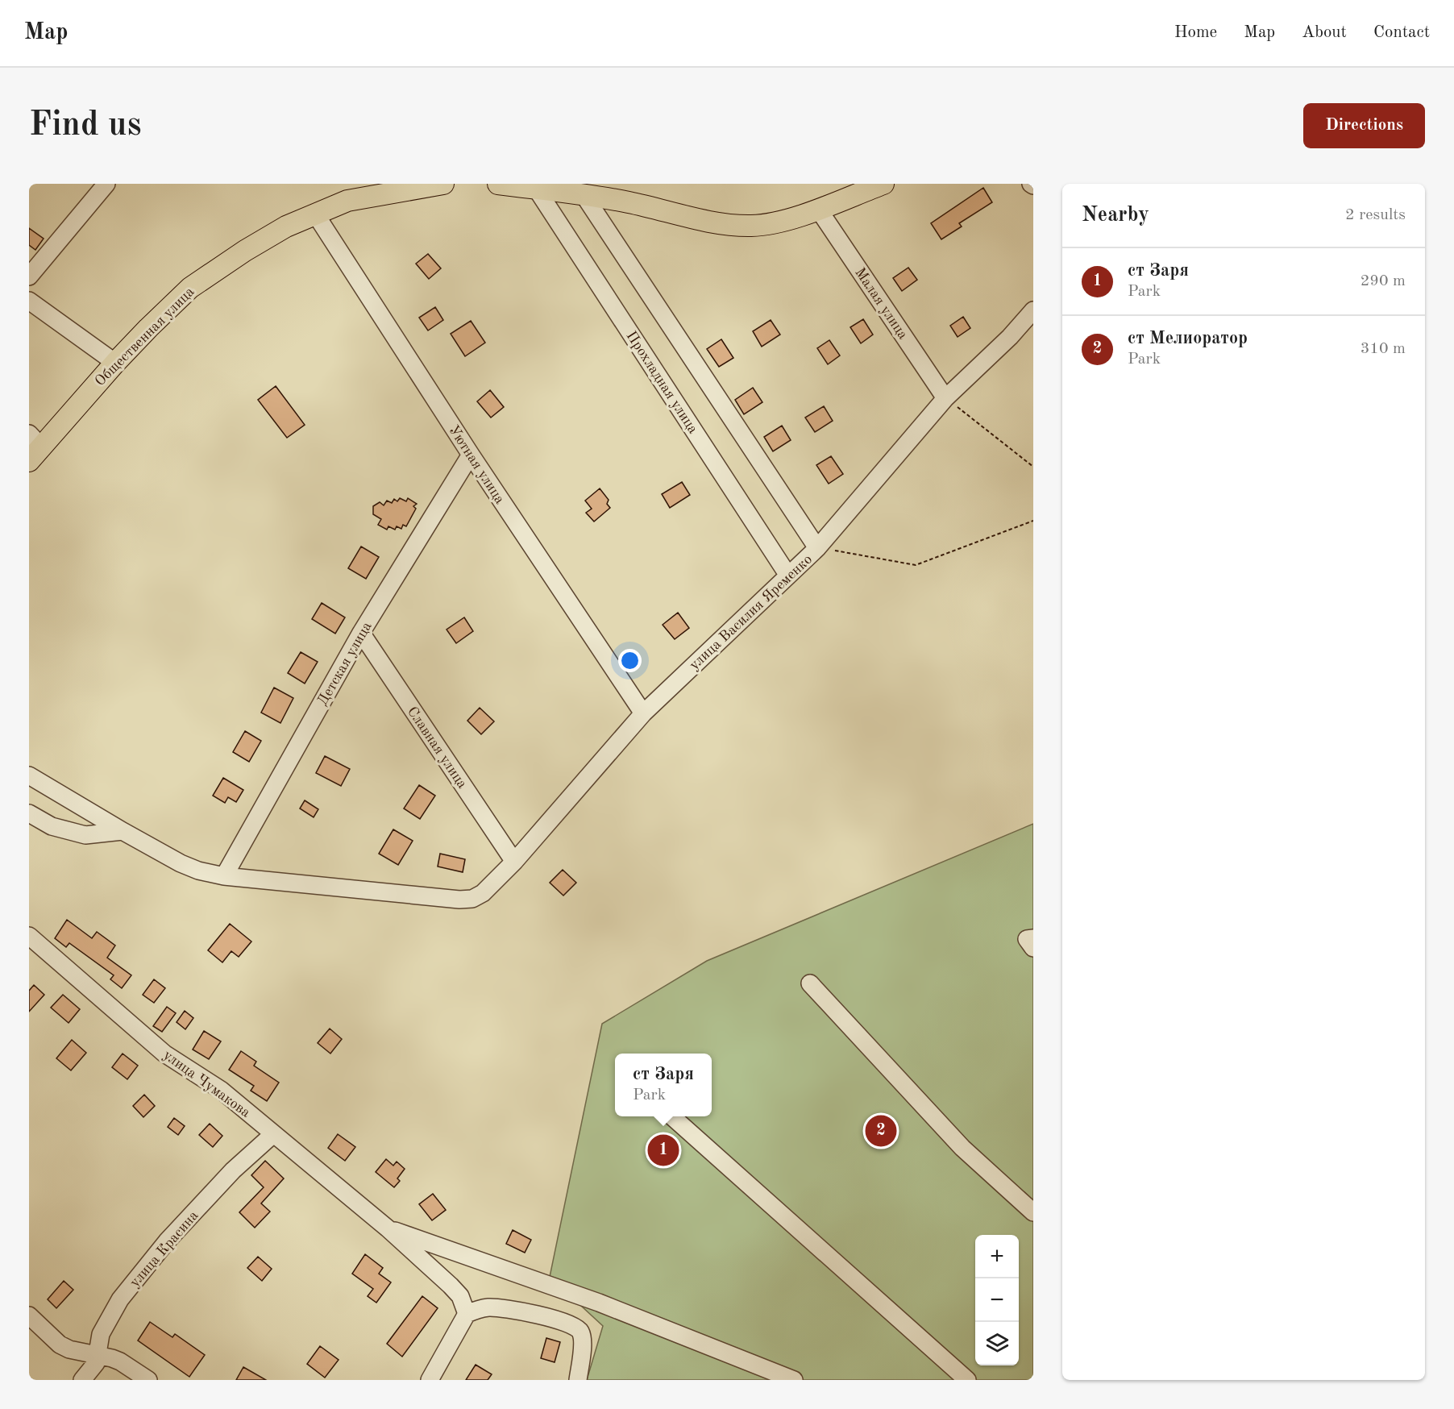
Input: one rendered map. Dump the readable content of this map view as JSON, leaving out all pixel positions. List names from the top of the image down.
{
  "streets": {
    "main road": ["Общественная улица"],
    "street": [
      "Малая улица",
      "Прохладная улица",
      "Уютная улица",
      "улица Василия Яременко",
      "Детская улица",
      "Славная улица",
      "улица Чумакова",
      "улица Красина"
    ]
  },
  "crossings": [
    ["Малая улица", "улица Василия Яременко"],
    ["Общественная улица", "Уютная улица"],
    ["Прохладная улица", "улица Василия Яременко"],
    ["Уютная улица", "улица Василия Яременко"],
    ["Уютная улица", "Детская улица"],
    ["улица Василия Яременко", "Детская улица"],
    ["улица Василия Яременко", "Славная улица"],
    ["Детская улица", "Славная улица"],
    ["улица Чумакова", "улица Красина"]
  ],
  "page": {
    "header": "Map",
    "nav": [
      "Home",
      "Map",
      "About",
      "Contact"
    ],
    "buttons": "Directions",
    "title": "Find us",
    "heading": ["Nearby", "2 results"],
    "list": [
      {
        "mark": "1",
        "name": "ст Заря",
        "note": "Park",
        "value": "290 m"
      },
      {
        "mark": "2",
        "name": "ст Мелиоратор",
        "note": "Park",
        "value": "310 m"
      }
    ],
    "popup": ["ст Заря", "Park"],
    "pins": ["2", "1"],
    "map_buttons": ["+", "−"]
  }
}
